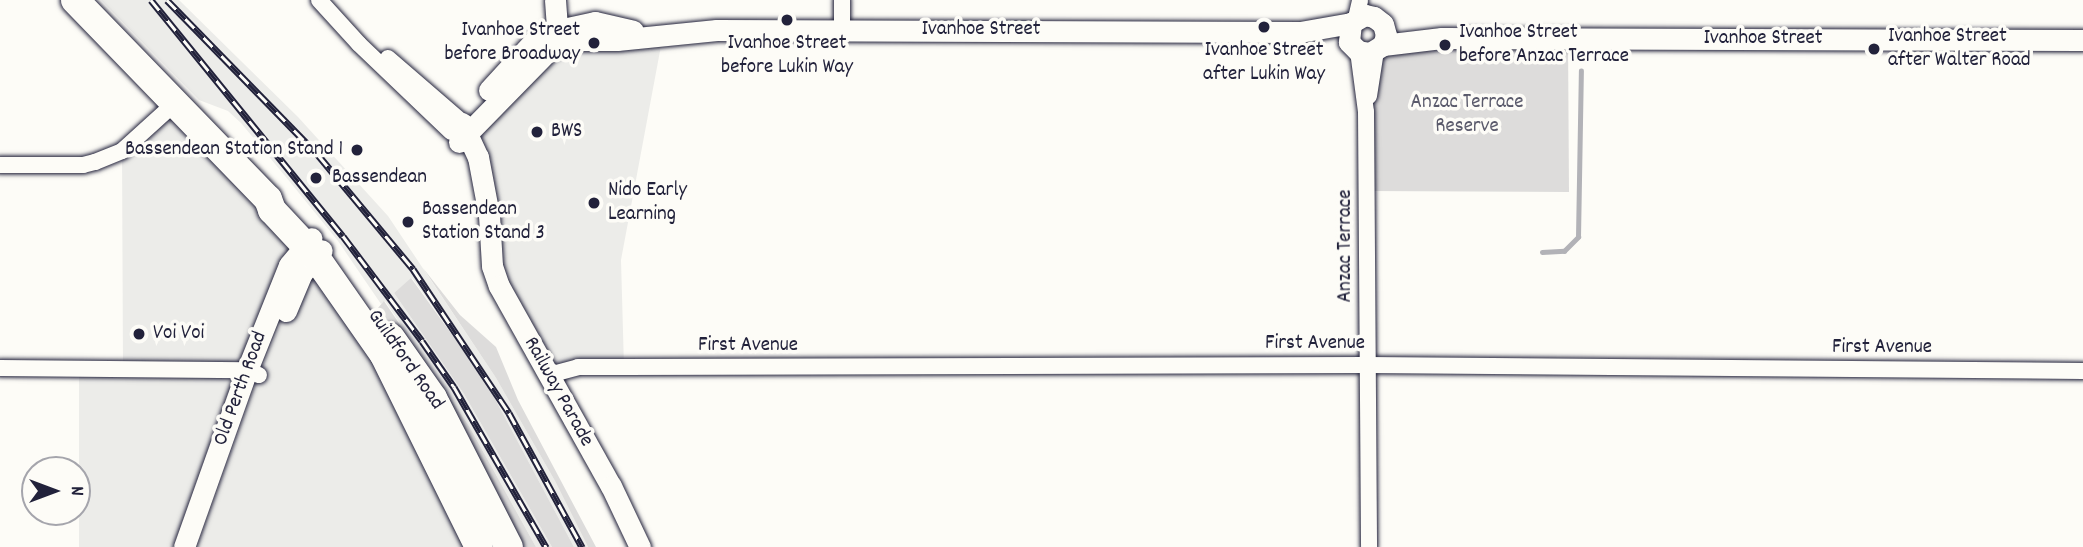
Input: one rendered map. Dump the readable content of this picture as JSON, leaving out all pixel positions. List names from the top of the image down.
{
  "streets": {
    "highway": ["Guildford Road"],
    "street": [
      "Ivanhoe Street",
      "Anzac Terrace",
      "First Avenue",
      "Old Perth Road",
      "Railway Parade"
    ]
  },
  "crossings": [
    ["Ivanhoe Street", "Anzac Terrace"],
    ["Ivanhoe Street", "Railway Parade"],
    ["Anzac Terrace", "First Avenue"],
    ["First Avenue", "Railway Parade"],
    ["Guildford Road", "Old Perth Road"]
  ],
  "parks": ["Anzac Terrace Reserve"],
  "places": [
    "Ivanhoe Street before Lukin Way",
    "Ivanhoe Street after Lukin Way",
    "Ivanhoe Street before Broadway",
    "Ivanhoe Street before Anzac Terrace",
    "Ivanhoe Street after Walter Road",
    "BWS",
    "Bassendean Station Stand 1",
    "Bassendean",
    "Nido Early Learning",
    "Bassendean Station Stand 3",
    "Voi Voi"
  ],
  "north": "right"
}
